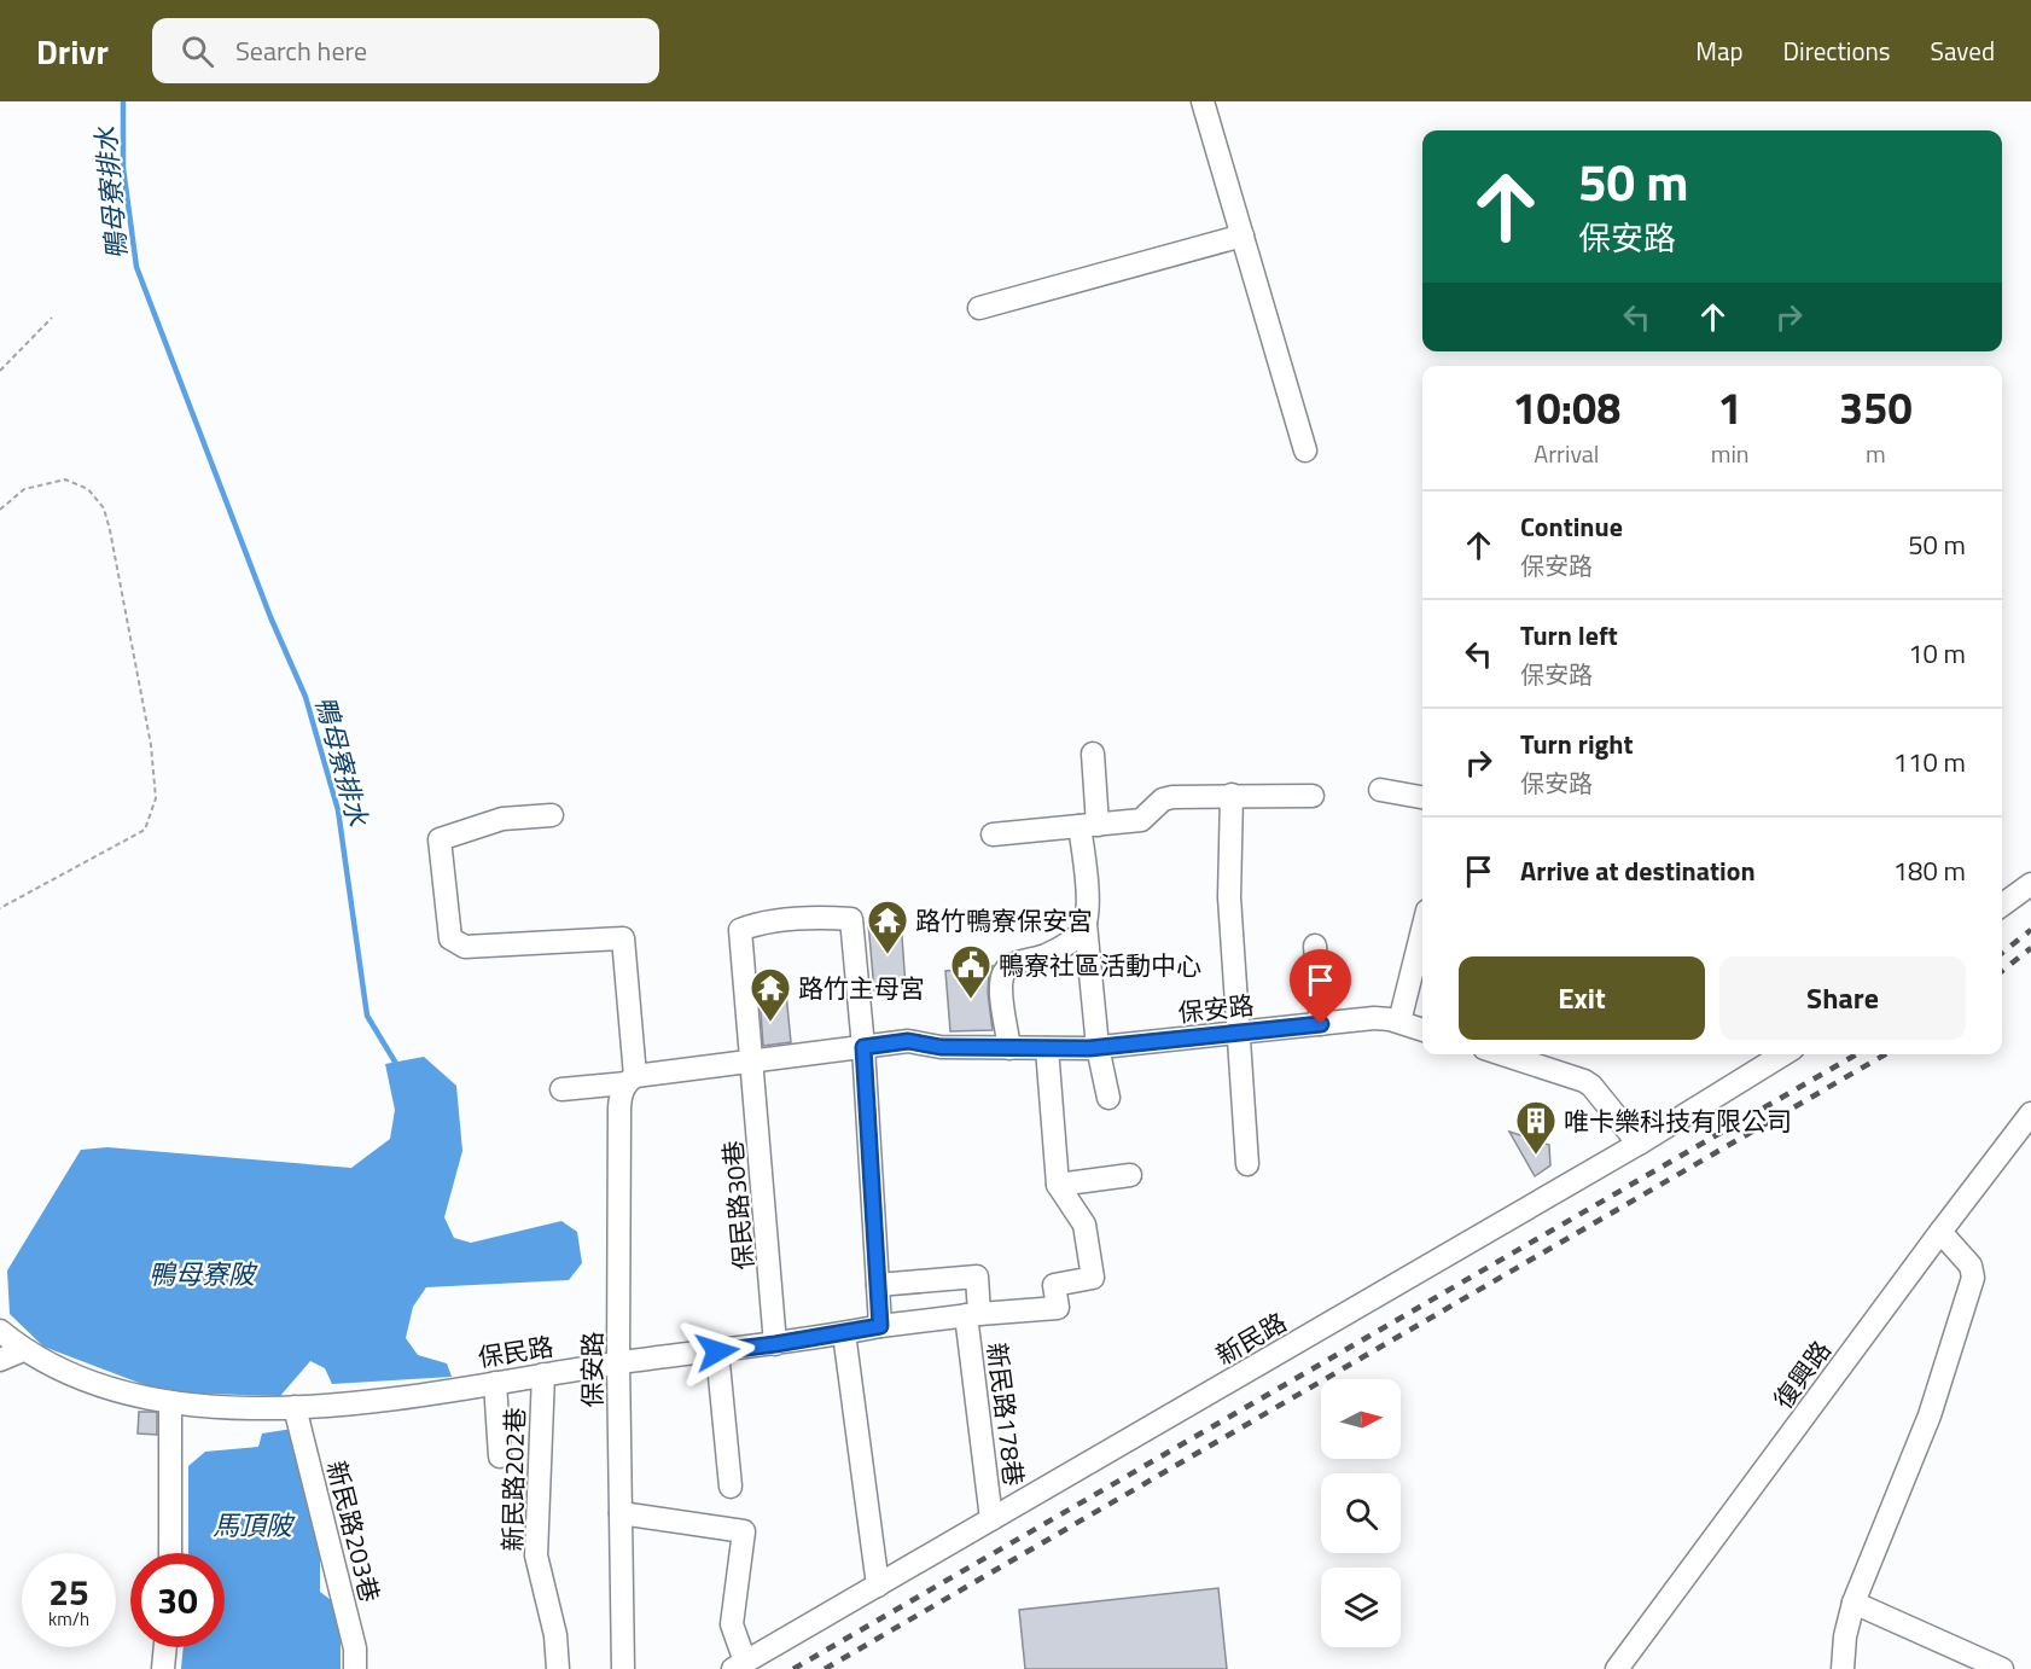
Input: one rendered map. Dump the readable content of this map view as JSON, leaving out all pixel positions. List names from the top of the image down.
{
  "streets": {
    "street": [
      "保安路",
      "保民路30巷",
      "新民路",
      "保民路",
      "復興路",
      "新民路178巷",
      "新民路202巷",
      "新民路203巷"
    ]
  },
  "crossings": [
    ["保安路", "保民路30巷"],
    ["保安路", "保民路"],
    ["保民路30巷", "保民路"],
    ["新民路", "新民路178巷"],
    ["保民路", "新民路202巷"],
    ["保民路", "新民路203巷"]
  ],
  "water": ["鴨母寮排水", "鴨母寮陂", "馬頂陂"],
  "places": {
    "temple": ["路竹鴨寮保安宮", "路竹主母宮"],
    "public building": ["鴨寮社區活動中心"],
    "building": ["唯卡樂科技有限公司"]
  },
  "north": "right",
  "page": {
    "header": "Drivr",
    "search": "Search here",
    "nav": ["Map", "Directions", "Saved"],
    "turn": ["50 m", "保安路"],
    "eta": [
      "10:08",
      "Arrival",
      "1",
      "min",
      "350",
      "m"
    ],
    "list": [
      {
        "name": "Continue",
        "note": "保安路",
        "value": "50 m"
      },
      {
        "name": "Turn left",
        "note": "保安路",
        "value": "10 m"
      },
      {
        "name": "Turn right",
        "note": "保安路",
        "value": "110 m"
      },
      {
        "name": "Arrive at destination",
        "value": "180 m"
      }
    ],
    "buttons": ["Exit", "Share"],
    "speed": "25 km/h",
    "limit": "30"
  }
}
